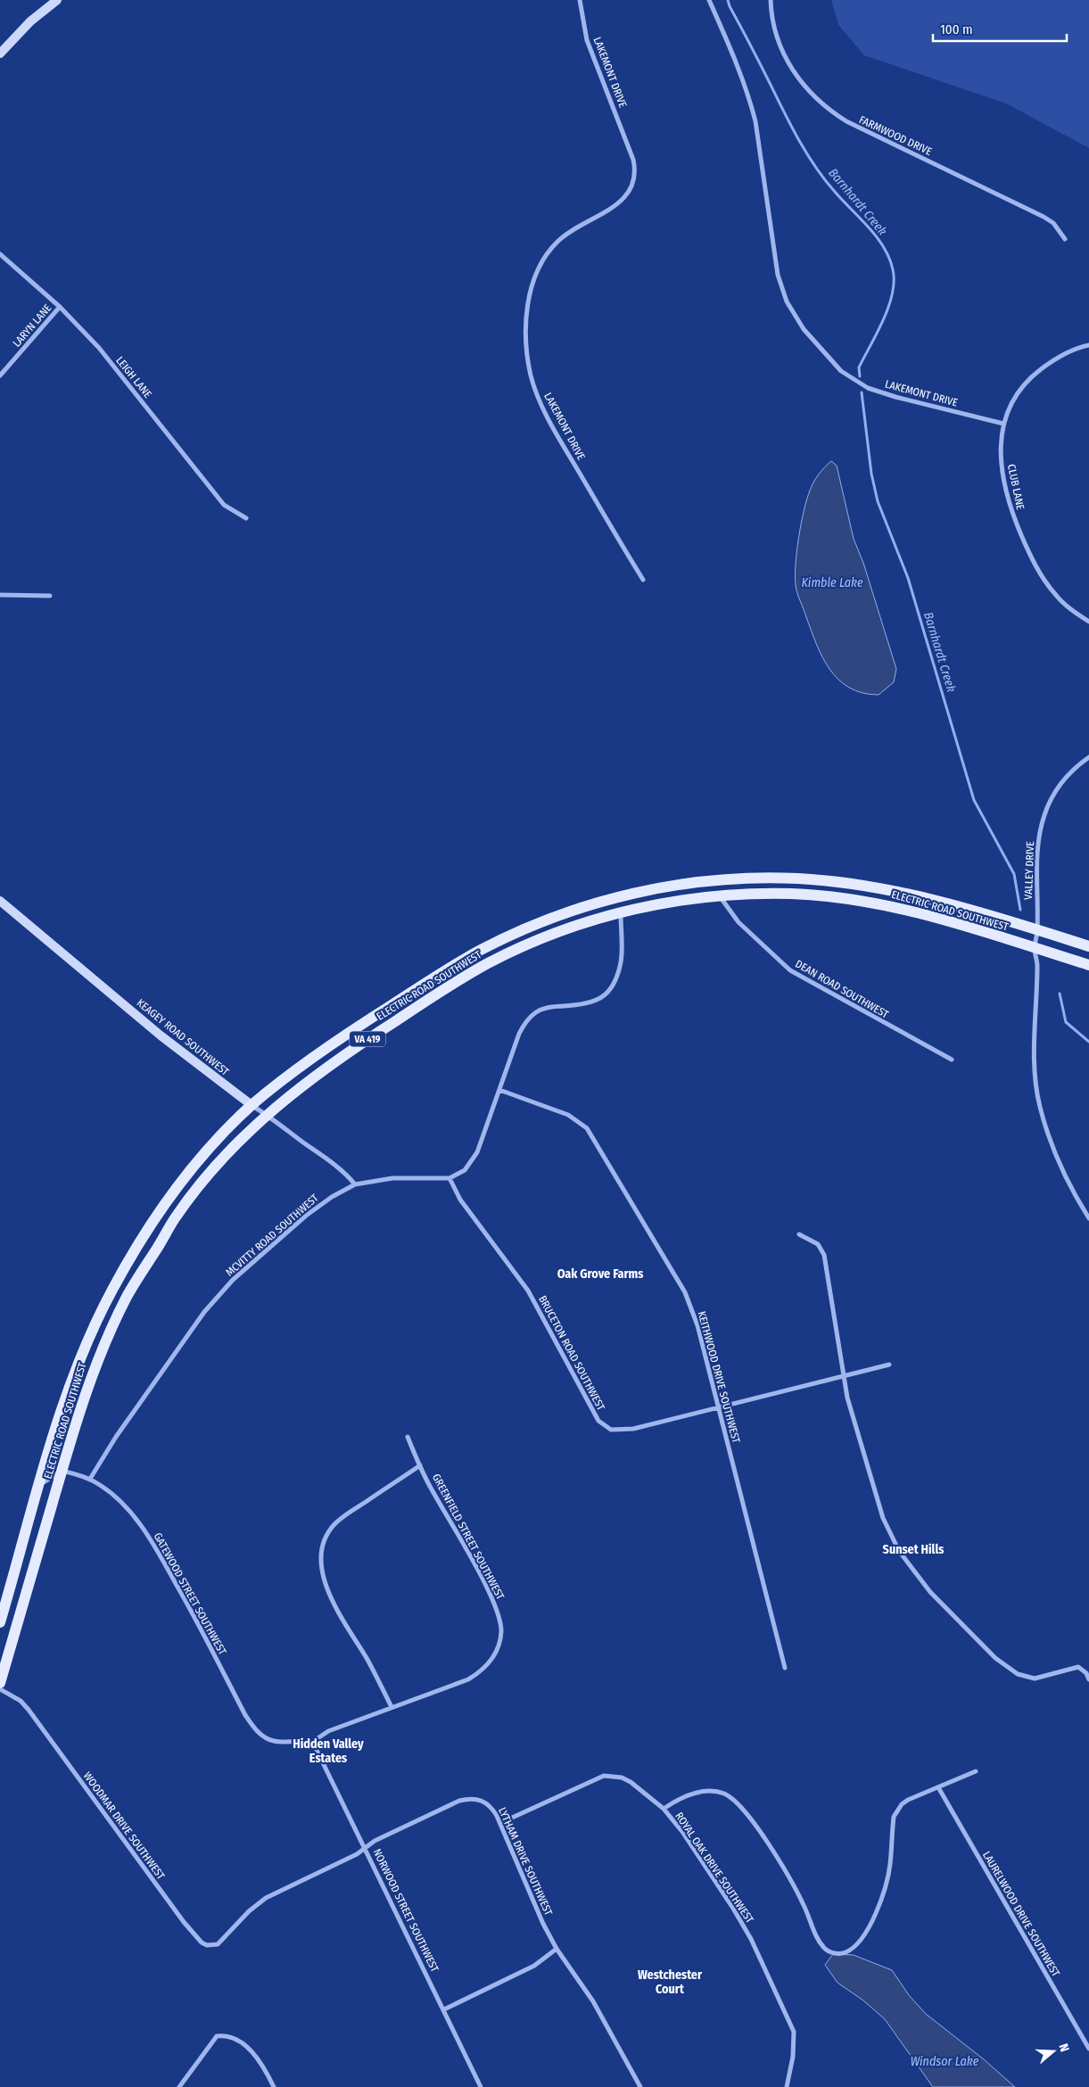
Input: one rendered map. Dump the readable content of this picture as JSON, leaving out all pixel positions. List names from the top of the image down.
{
  "streets": {
    "main road": ["ELECTRIC ROAD SOUTHWEST", "VA 419"],
    "street": [
      "LAKEMONT DRIVE",
      "FARMWOOD DRIVE",
      "LARYN LANE",
      "LEIGH LANE",
      "CLUB LANE",
      "VALLEY DRIVE",
      "DEAN ROAD SOUTHWEST",
      "KEAGEY ROAD SOUTHWEST",
      "MCVITTY ROAD SOUTHWEST",
      "BRUCETON ROAD SOUTHWEST",
      "KEITHWOOD DRIVE SOUTHWEST",
      "GREENFIELD STREET SOUTHWEST",
      "GATEWOOD STREET SOUTHWEST",
      "WOODMAR DRIVE SOUTHWEST",
      "LYTHAM DRIVE SOUTHWEST",
      "ROYAL OAK DRIVE SOUTHWEST",
      "NORWOOD STREET SOUTHWEST",
      "LAURELWOOD DRIVE SOUTHWEST"
    ]
  },
  "crossings": [
    ["LAKEMONT DRIVE", "CLUB LANE"],
    ["LARYN LANE", "LEIGH LANE"],
    ["VALLEY DRIVE", "ELECTRIC ROAD SOUTHWEST"],
    ["ELECTRIC ROAD SOUTHWEST", "DEAN ROAD SOUTHWEST"],
    ["ELECTRIC ROAD SOUTHWEST", "KEAGEY ROAD SOUTHWEST"],
    ["ELECTRIC ROAD SOUTHWEST", "GATEWOOD STREET SOUTHWEST"],
    ["KEAGEY ROAD SOUTHWEST", "MCVITTY ROAD SOUTHWEST"],
    ["MCVITTY ROAD SOUTHWEST", "BRUCETON ROAD SOUTHWEST"],
    ["MCVITTY ROAD SOUTHWEST", "GATEWOOD STREET SOUTHWEST"],
    ["BRUCETON ROAD SOUTHWEST", "KEITHWOOD DRIVE SOUTHWEST"],
    ["GREENFIELD STREET SOUTHWEST", "GATEWOOD STREET SOUTHWEST"],
    ["GREENFIELD STREET SOUTHWEST", "NORWOOD STREET SOUTHWEST"],
    ["GATEWOOD STREET SOUTHWEST", "NORWOOD STREET SOUTHWEST"],
    ["WOODMAR DRIVE SOUTHWEST", "LYTHAM DRIVE SOUTHWEST"],
    ["LYTHAM DRIVE SOUTHWEST", "ROYAL OAK DRIVE SOUTHWEST"],
    ["LYTHAM DRIVE SOUTHWEST", "NORWOOD STREET SOUTHWEST"]
  ],
  "districts": [
    "Oak Grove Farms",
    "Sunset Hills",
    "Hidden Valley Estates",
    "Westchester Court"
  ],
  "water": ["Barnhardt Creek", "Kimble Lake", "Windsor Lake"],
  "scale_bar": "100 m",
  "north": "right"
}
